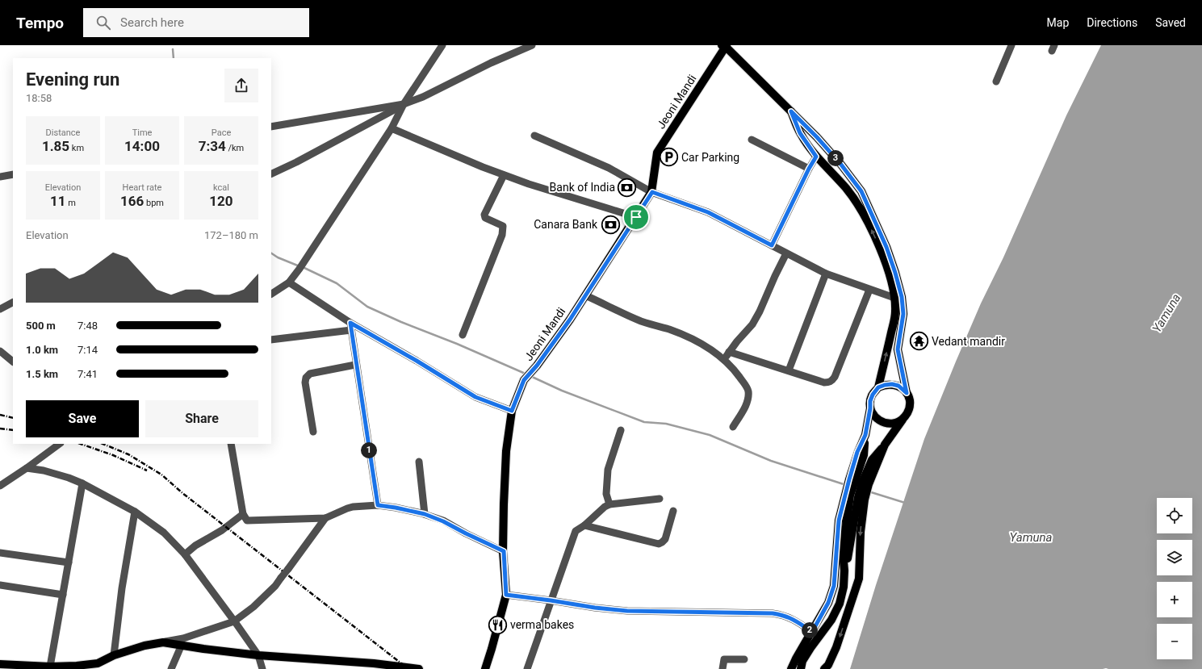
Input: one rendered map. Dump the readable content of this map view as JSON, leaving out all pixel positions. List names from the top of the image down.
{
  "streets": {
    "main road": ["Jeoni Mandi"]
  },
  "water": ["Yamuna"],
  "places": {
    "parking": ["Car Parking"],
    "bank": ["Bank of India", "Canara Bank"],
    "temple": ["Vedant mandir"],
    "restaurant": ["verma bakes"]
  },
  "page": {
    "header": "Tempo",
    "search": "Search here",
    "nav": ["Map", "Directions", "Saved"],
    "heading": ["Evening run", "18:58"],
    "stats": [
      ["Distance", "1.85 km"],
      ["Time", "14:00"],
      ["Pace", "7:34 /km"],
      ["Elevation", "11 m"],
      ["Heart rate", "166 bpm"],
      ["kcal", "120"]
    ],
    "pins": ["3", "1", "2"],
    "chart": ["Elevation", "172–180 m"],
    "list": [
      {
        "name": "500 m",
        "note": "7:48"
      },
      {
        "name": "1.0 km",
        "note": "7:14"
      },
      {
        "name": "1.5 km",
        "note": "7:41"
      }
    ],
    "buttons": ["Save", "Share"],
    "map_buttons": ["+", "−"]
  }
}
